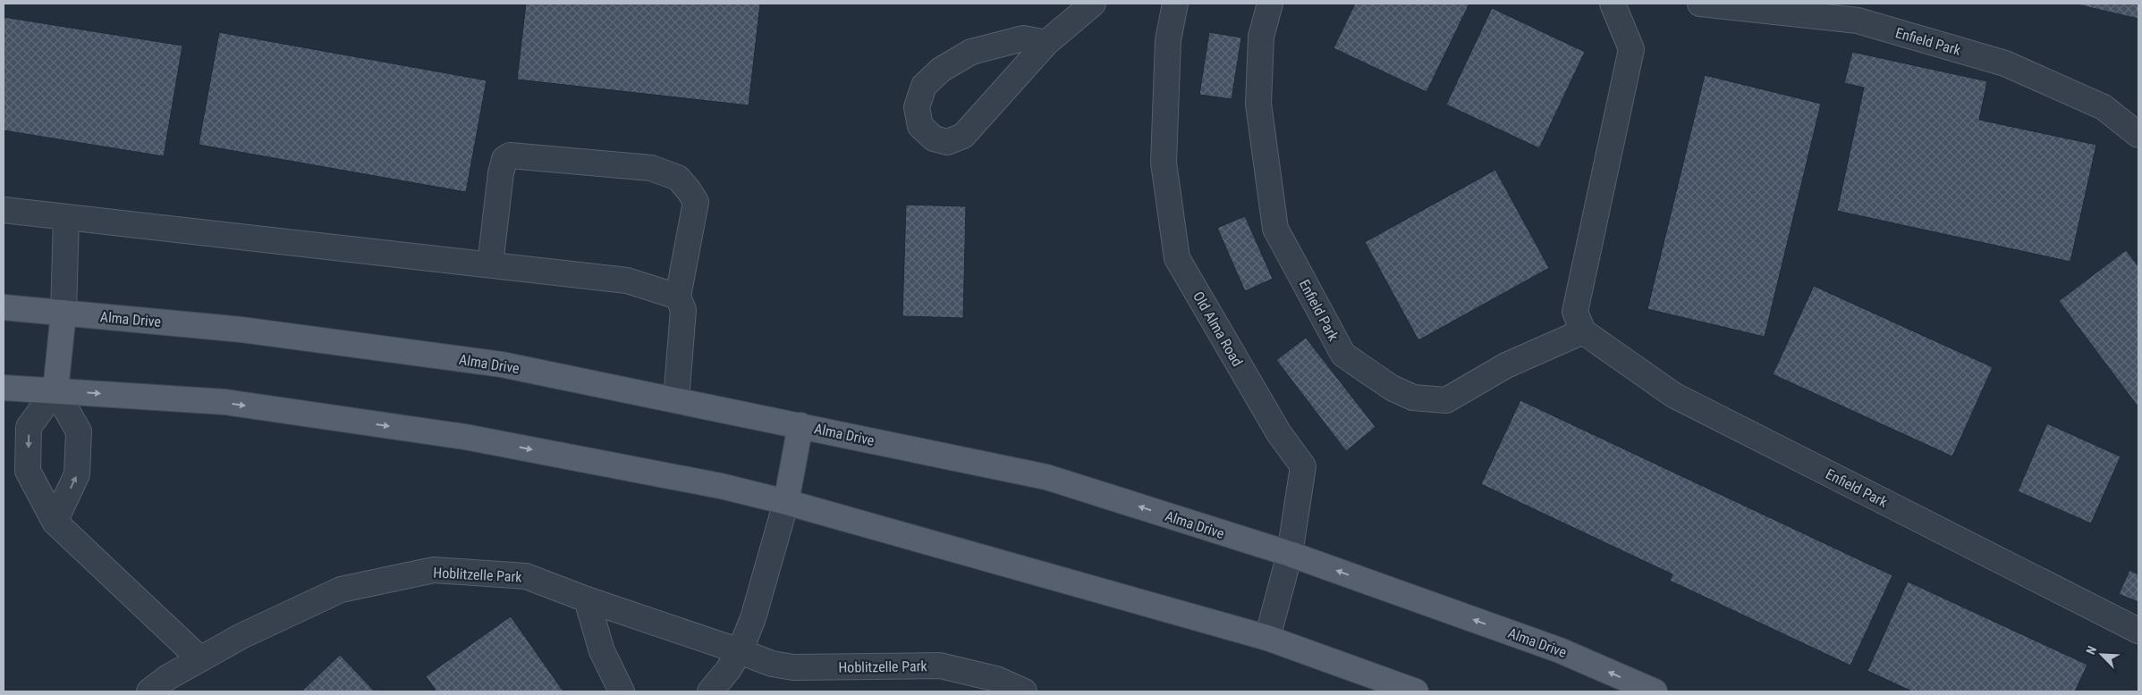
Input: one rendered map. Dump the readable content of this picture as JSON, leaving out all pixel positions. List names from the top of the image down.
{
  "streets": {
    "main road": ["Alma Drive"],
    "street": ["Enfield Park", "Old Alma Road", "Hoblitzelle Park"]
  },
  "crossings": [
    ["Alma Drive", "Old Alma Road"]
  ],
  "north": "top left"
}
